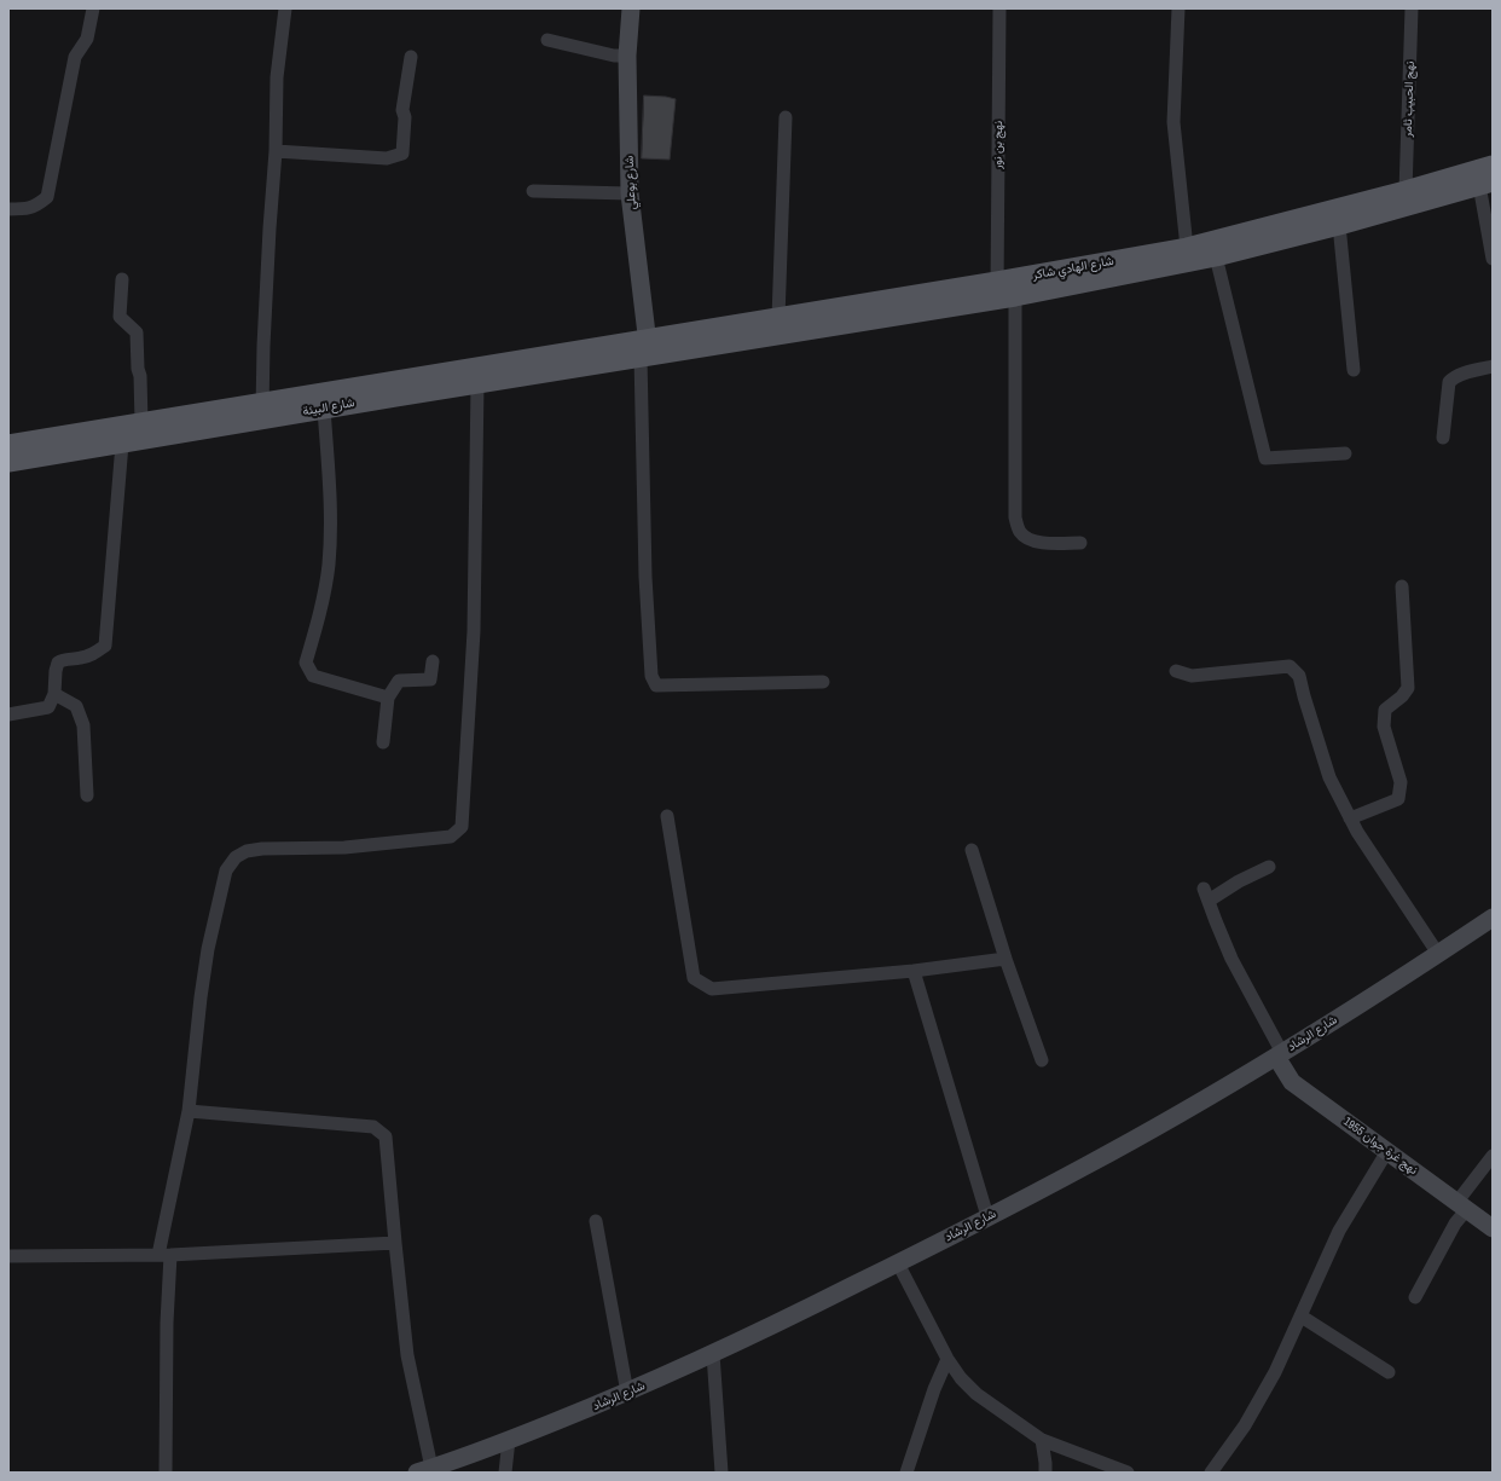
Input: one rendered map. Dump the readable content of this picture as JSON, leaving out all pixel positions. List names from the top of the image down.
{
  "streets": {
    "main road": ["شارع الهادي شاكر", "شارع البيئة"],
    "street": [
      "نهج الحبيب ثامر",
      "نهج بن نور",
      "شارع بوعلي",
      "شارع الرشاد",
      "نهج غرة جوان 1955"
    ]
  },
  "crossings": [
    ["نهج الحبيب ثامر", "شارع الهادي شاكر"],
    ["نهج بن نور", "شارع الهادي شاكر"],
    ["شارع بوعلي", "شارع الهادي شاكر"],
    ["شارع بوعلي", "شارع البيئة"],
    ["شارع الهادي شاكر", "شارع البيئة"],
    ["شارع الرشاد", "نهج غرة جوان 1955"]
  ]
}
